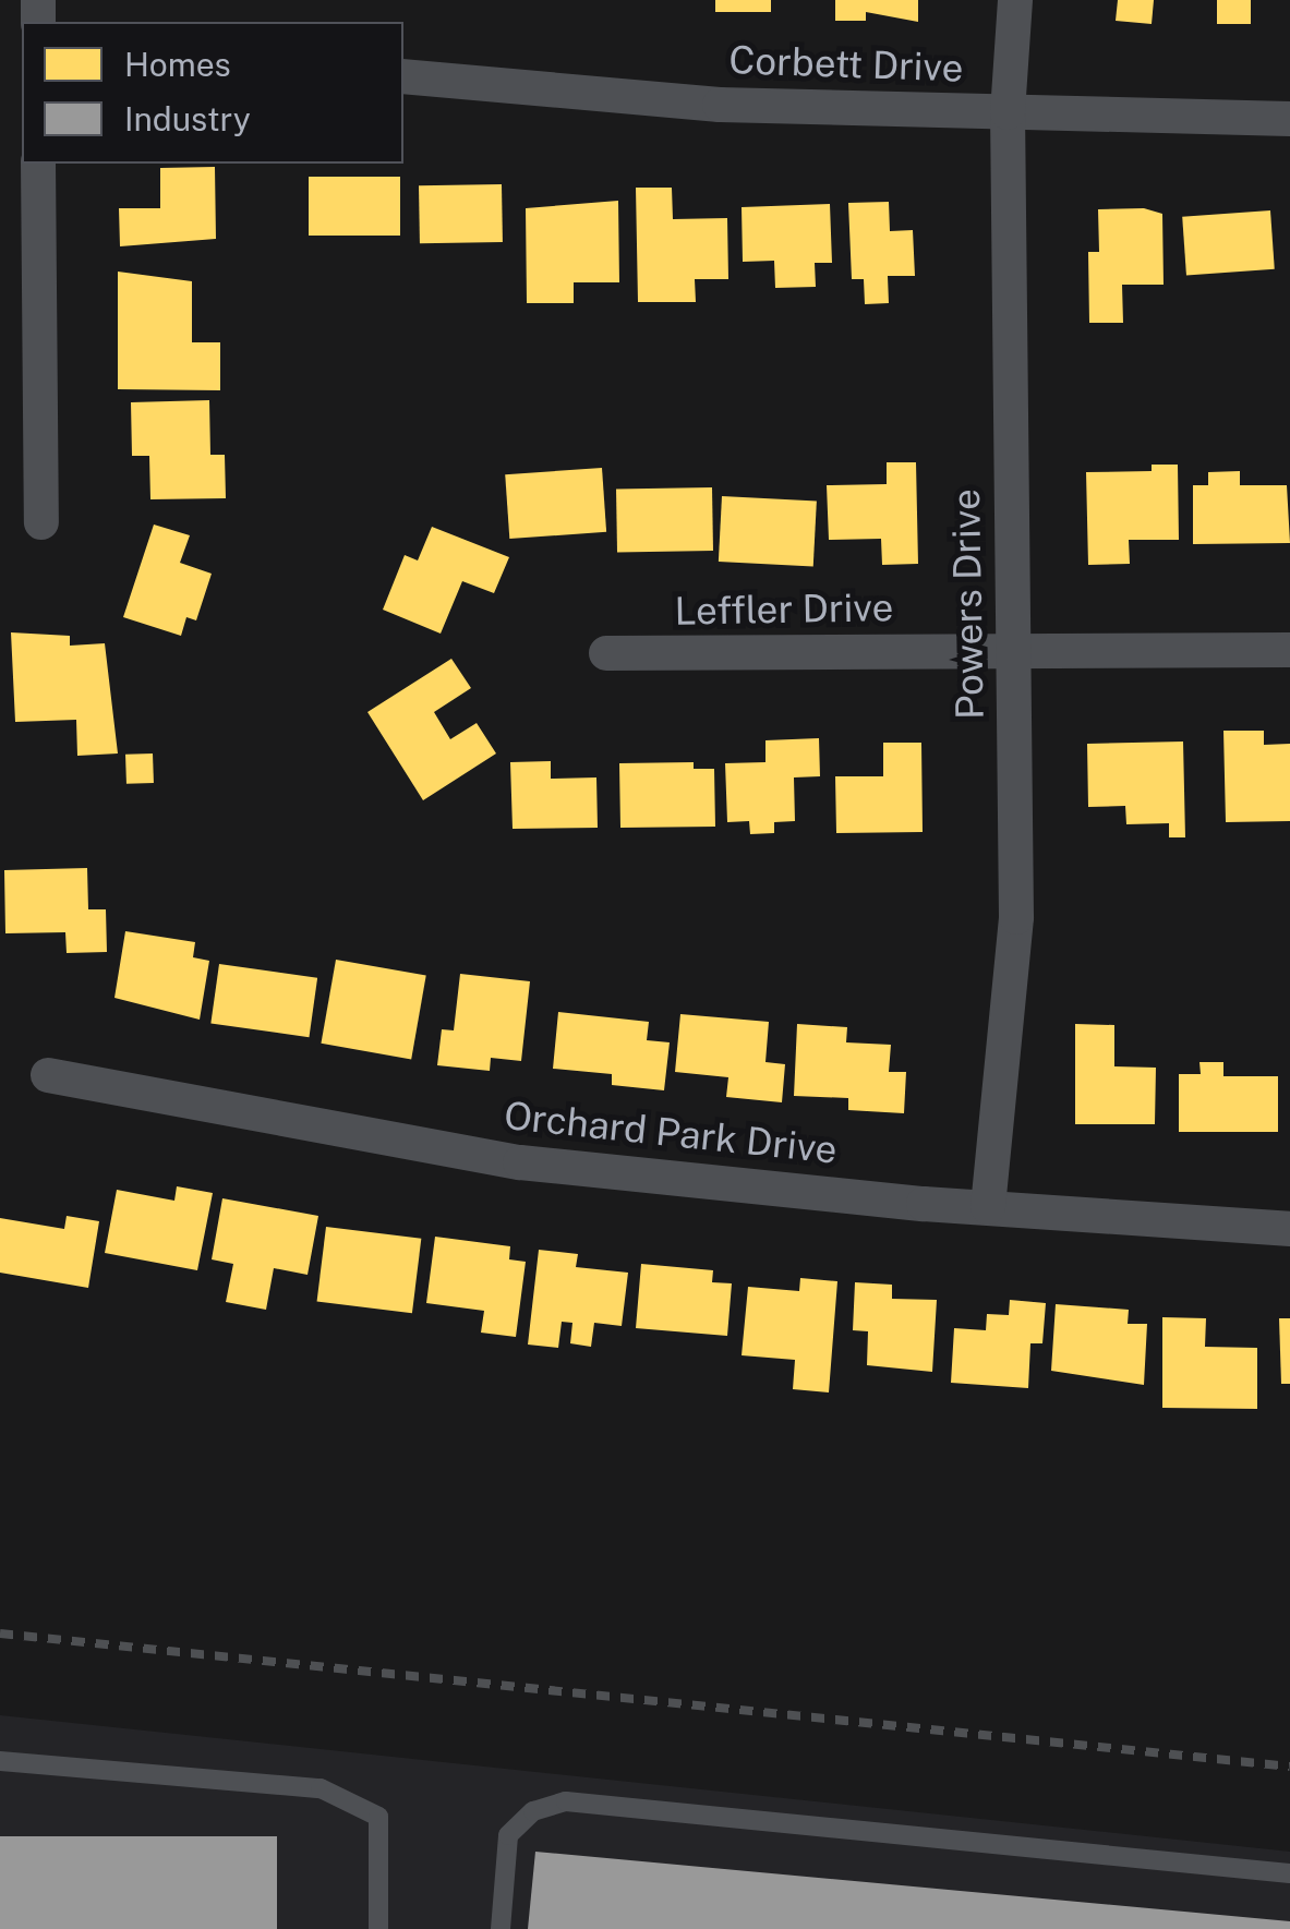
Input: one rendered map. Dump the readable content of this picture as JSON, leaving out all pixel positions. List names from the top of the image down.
{
  "streets": {
    "street": [
      "Corbett Drive",
      "Powers Drive",
      "Leffler Drive",
      "Orchard Park Drive"
    ]
  },
  "crossings": [
    ["Corbett Drive", "Powers Drive"],
    ["Powers Drive", "Leffler Drive"],
    ["Powers Drive", "Orchard Park Drive"]
  ],
  "legend": ["Homes", "Industry"]
}
